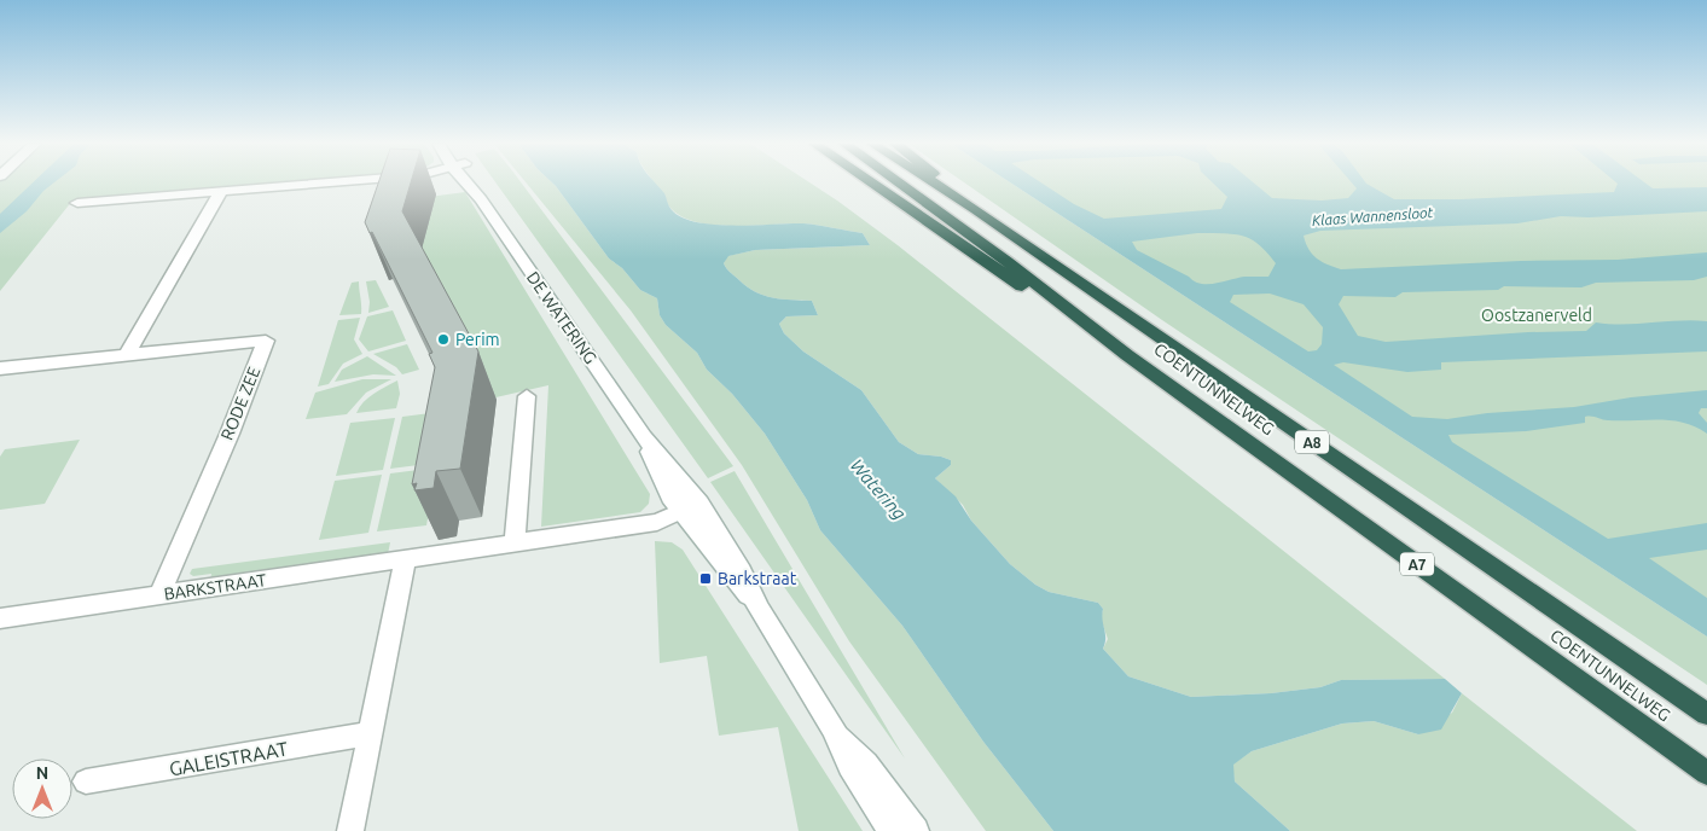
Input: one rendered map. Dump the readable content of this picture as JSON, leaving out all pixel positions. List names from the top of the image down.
{
  "streets": {
    "highway": ["COENTUNNELWEG", "A8", "A7"],
    "street": [
      "DE WATERING",
      "RODE ZEE",
      "BARKSTRAAT",
      "GALEISTRAAT"
    ]
  },
  "crossings": [
    ["DE WATERING", "BARKSTRAAT"],
    ["COENTUNNELWEG", "A8"],
    ["COENTUNNELWEG", "A7"],
    ["RODE ZEE", "BARKSTRAAT"]
  ],
  "water": ["Klaas Wannensloot", "Watering"],
  "parks": ["Oostzanerveld"],
  "places": {
    "other": ["Perim"],
    "transit": ["Barkstraat"]
  },
  "north": "top"
}
